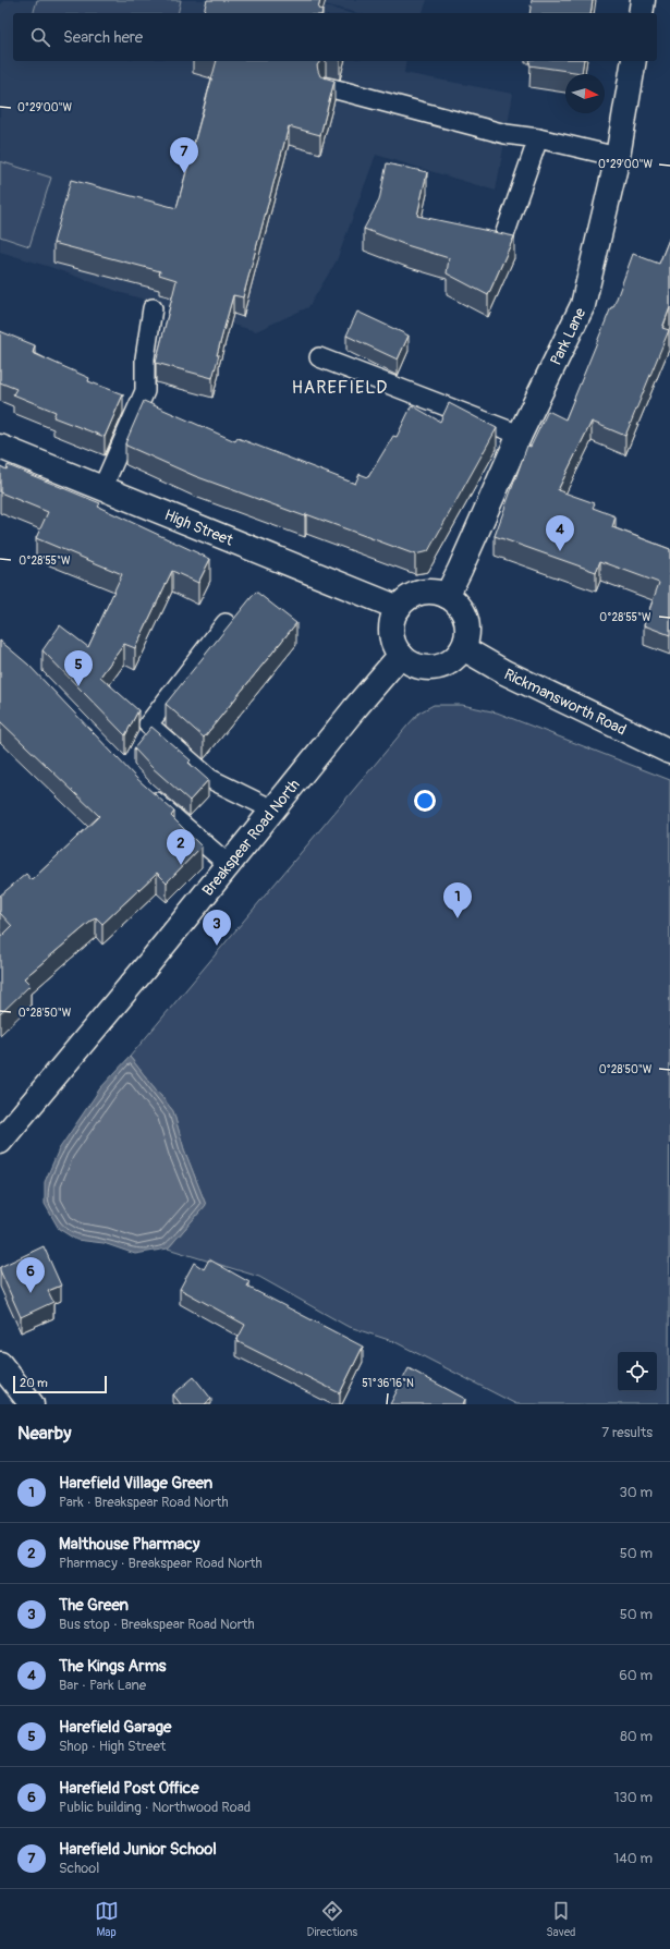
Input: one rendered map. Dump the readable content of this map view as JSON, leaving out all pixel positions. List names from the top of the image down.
{
  "streets": {
    "street": [
      "Park Lane",
      "High Street",
      "Rickmansworth Road",
      "Breakspear Road North"
    ]
  },
  "crossings": [
    ["Park Lane", "High Street"],
    ["Park Lane", "Rickmansworth Road"],
    ["Park Lane", "Breakspear Road North"],
    ["High Street", "Rickmansworth Road"],
    ["High Street", "Breakspear Road North"],
    ["Rickmansworth Road", "Breakspear Road North"]
  ],
  "districts": ["HAREFIELD"],
  "scale_bar": "20 m",
  "north": "right",
  "page": {
    "search": "Search here",
    "pins": [
      "7",
      "4",
      "5",
      "2",
      "1",
      "3",
      "6"
    ],
    "scale": "20 m",
    "heading": ["Nearby", "7 results"],
    "list": [
      {
        "mark": "1",
        "name": "Harefield Village Green",
        "note": "Park · Breakspear Road North",
        "value": "30 m"
      },
      {
        "mark": "2",
        "name": "Malthouse Pharmacy",
        "note": "Pharmacy · Breakspear Road North",
        "value": "50 m"
      },
      {
        "mark": "3",
        "name": "The Green",
        "note": "Bus stop · Breakspear Road North",
        "value": "50 m"
      },
      {
        "mark": "4",
        "name": "The Kings Arms",
        "note": "Bar · Park Lane",
        "value": "60 m"
      },
      {
        "mark": "5",
        "name": "Harefield Garage",
        "note": "Shop · High Street",
        "value": "80 m"
      },
      {
        "mark": "6",
        "name": "Harefield Post Office",
        "note": "Public building · Northwood Road",
        "value": "130 m"
      },
      {
        "mark": "7",
        "name": "Harefield Junior School",
        "note": "School",
        "value": "140 m"
      }
    ],
    "nav": ["Map", "Directions", "Saved"]
  },
  "coordinates": [
    "0°29'00\"W",
    "0°28'55\"W",
    "0°28'50\"W",
    "51°36'16\"N"
  ]
}
